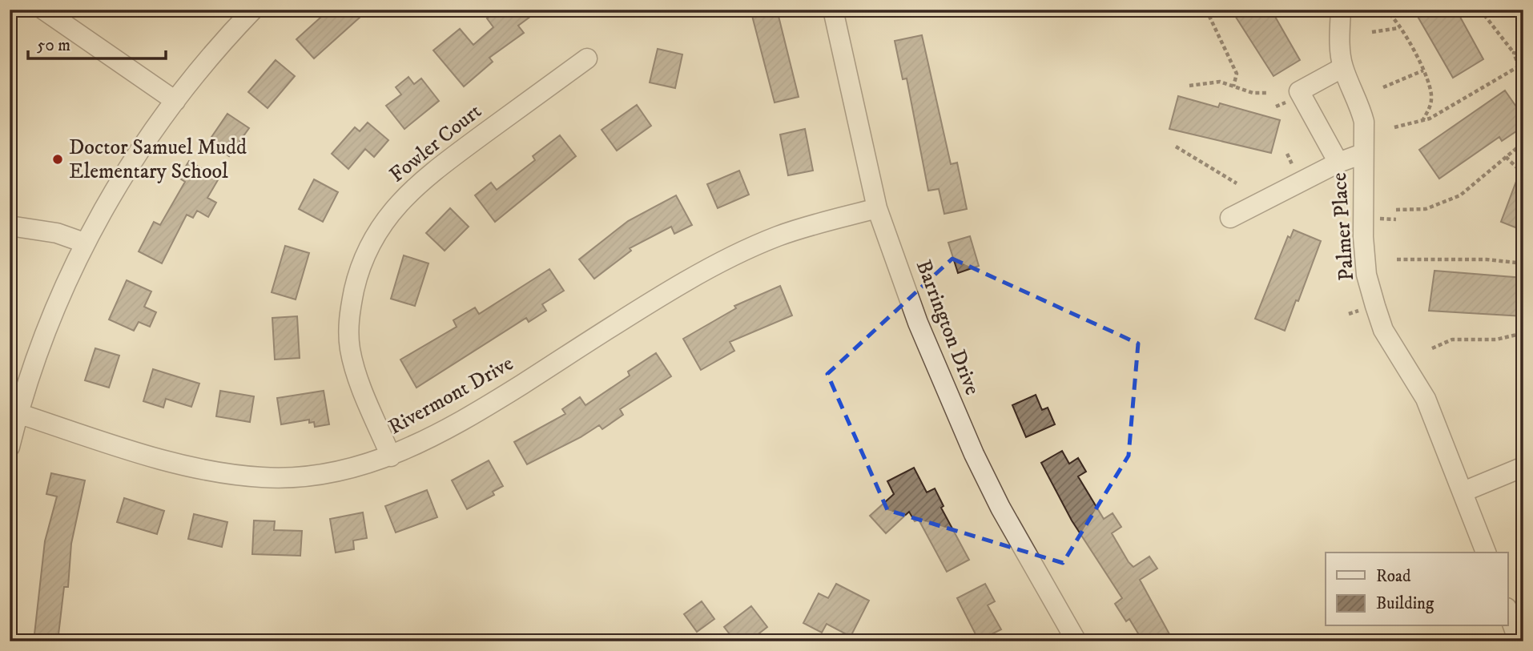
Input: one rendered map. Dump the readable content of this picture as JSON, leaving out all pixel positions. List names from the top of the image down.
{
  "streets": {
    "street": [
      "Fowler Court",
      "Palmer Place",
      "Barrington Drive",
      "Rivermont Drive"
    ]
  },
  "crossings": [
    ["Fowler Court", "Rivermont Drive"],
    ["Barrington Drive", "Rivermont Drive"]
  ],
  "places": ["Doctor Samuel Mudd Elementary School"],
  "legend": ["Road", "Building"],
  "scale_bar": "50 m"
}
